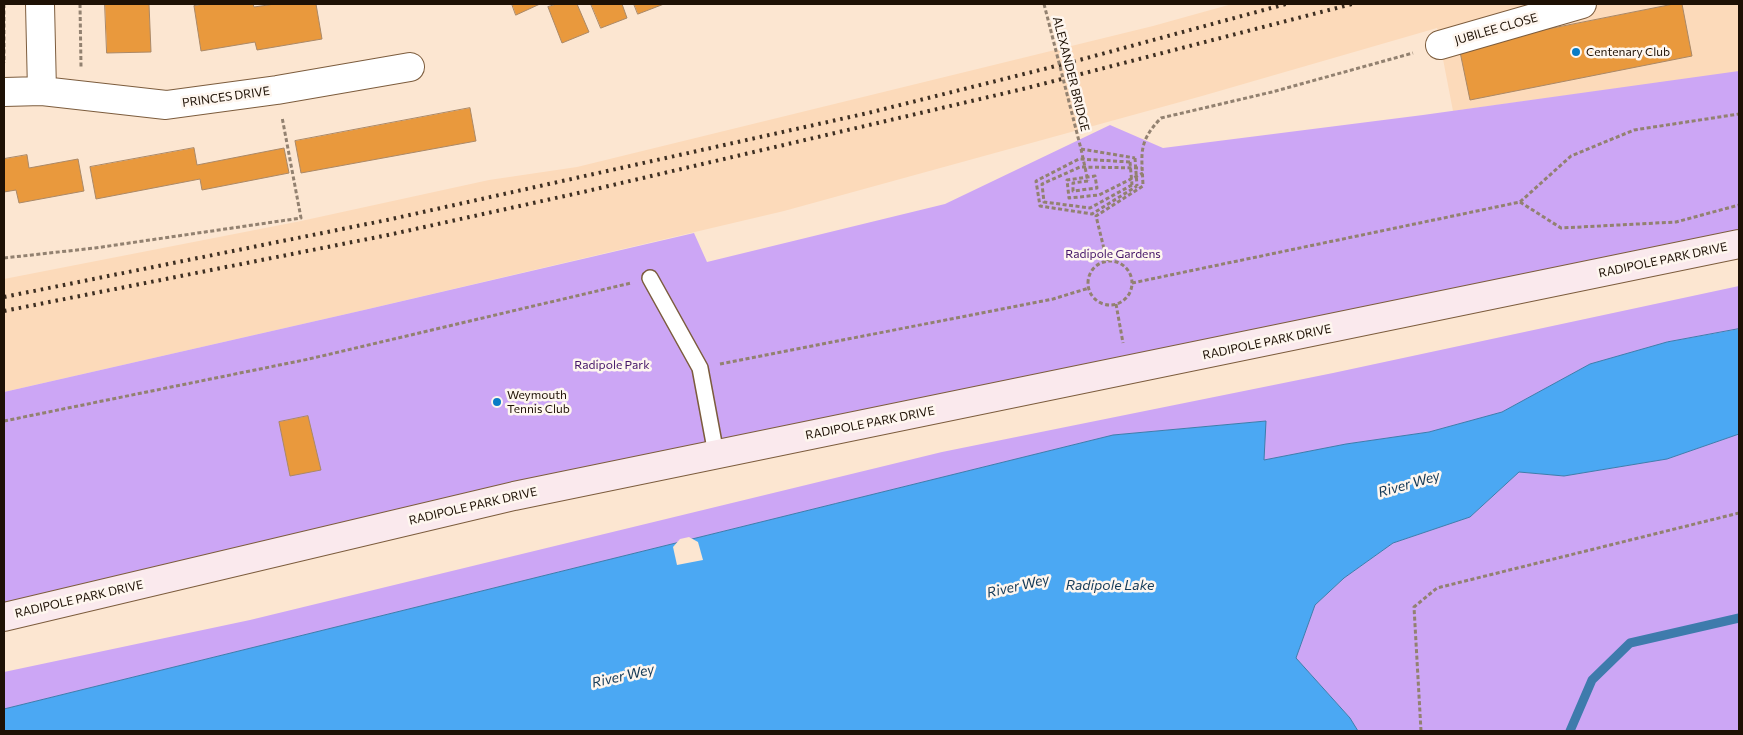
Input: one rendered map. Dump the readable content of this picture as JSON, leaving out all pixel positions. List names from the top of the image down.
{
  "streets": {
    "street": ["JUBILEE CLOSE", "PRINCES DRIVE", "RADIPOLE PARK DRIVE"],
    "path": ["ALEXANDER BRIDGE"]
  },
  "water": ["River Wey", "Radipole Lake"],
  "parks": ["Radipole Gardens", "Radipole Park"],
  "places": ["Centenary Club", "Weymouth Tennis Club"]
}
